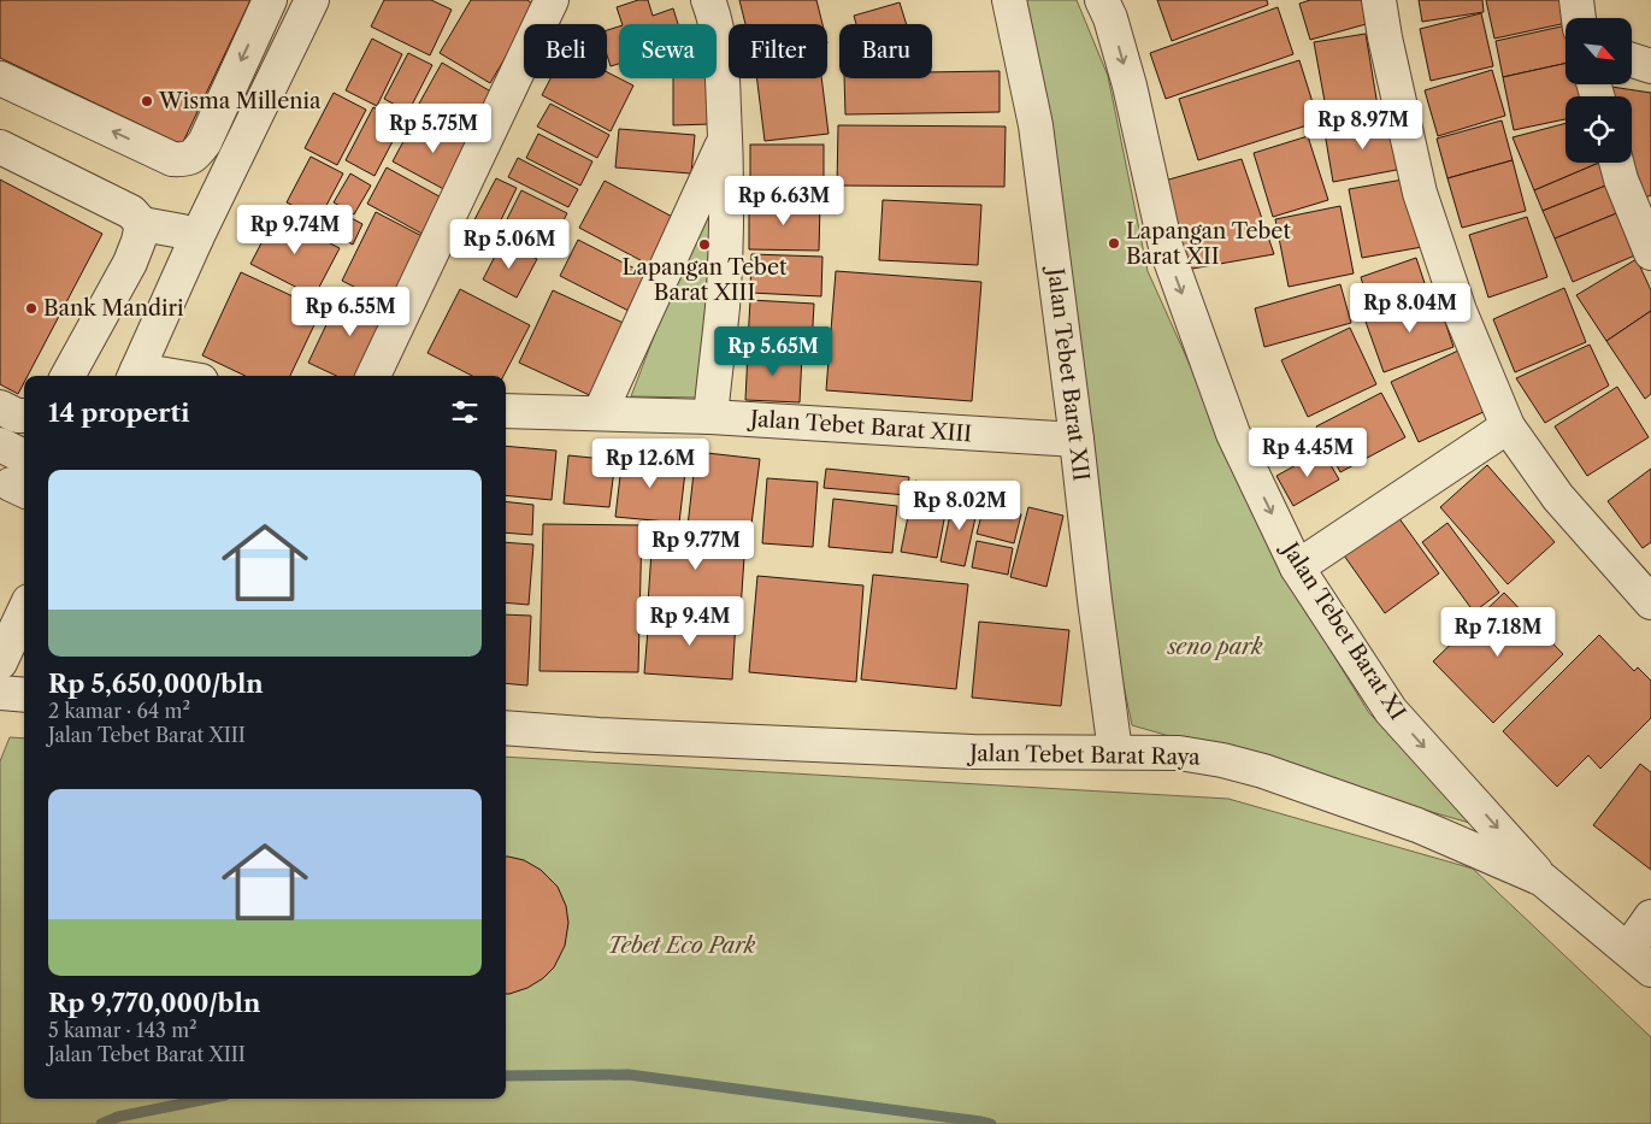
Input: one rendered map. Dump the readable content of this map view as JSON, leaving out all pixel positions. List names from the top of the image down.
{
  "streets": {
    "street": [
      "Jalan Tebet Barat XII",
      "Jalan Tebet Barat XIII",
      "Jalan Tebet Barat XI",
      "Jalan Tebet Barat Raya"
    ]
  },
  "crossings": [
    ["Jalan Tebet Barat XII", "Jalan Tebet Barat XIII"],
    ["Jalan Tebet Barat XII", "Jalan Tebet Barat Raya"],
    ["Jalan Tebet Barat XI", "Jalan Tebet Barat Raya"]
  ],
  "parks": ["seno park", "Tebet Eco Park"],
  "places": [
    "Wisma Millenia",
    "Lapangan Tebet Barat XII",
    "Lapangan Tebet Barat XIII",
    "Bank Mandiri"
  ],
  "north": "bottom right",
  "page": {
    "chip": [
      "Beli",
      "Sewa",
      "Filter",
      "Baru"
    ],
    "price": [
      "Rp 8.97M",
      "Rp 5.75M",
      "Rp 6.63M",
      "Rp 9.74M",
      "Rp 5.06M",
      "Rp 8.04M",
      "Rp 6.55M",
      "Rp 5.65M",
      "Rp 4.45M",
      "Rp 12.6M",
      "Rp 8.02M",
      "Rp 9.77M",
      "Rp 9.4M",
      "Rp 7.18M"
    ],
    "heading": "14 properti",
    "list": [
      {
        "name": "Rp 5,650,000/bln",
        "note": "2 kamar · 64 m² · Jalan Tebet Barat XIII"
      },
      {
        "name": "Rp 9,770,000/bln",
        "note": "5 kamar · 143 m² · Jalan Tebet Barat XIII"
      }
    ]
  }
}
